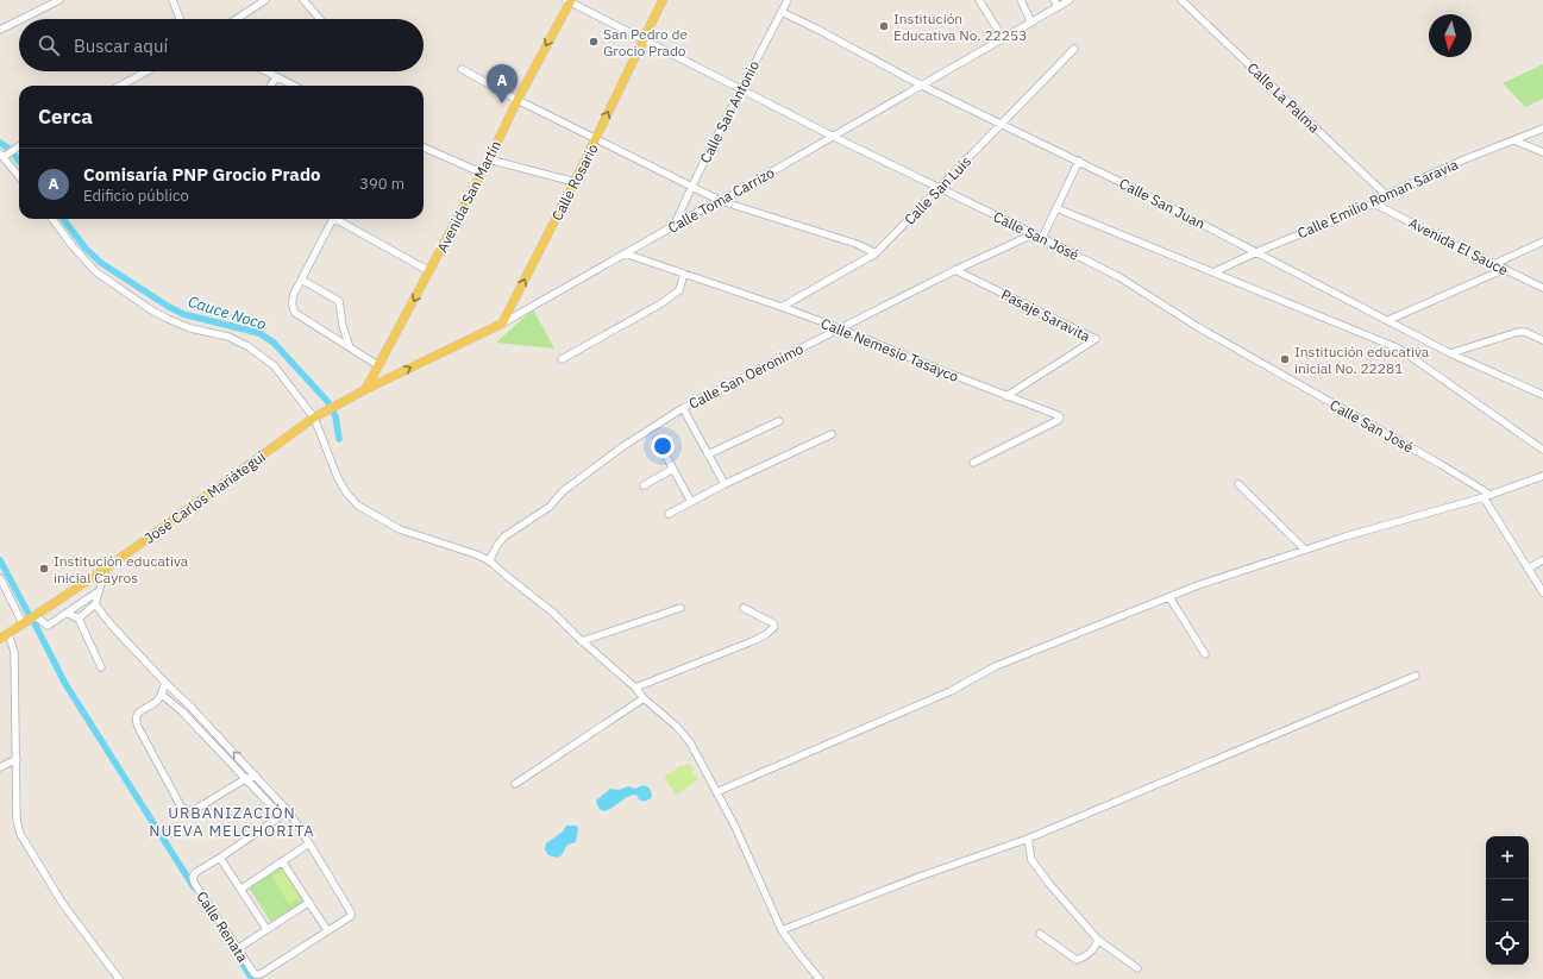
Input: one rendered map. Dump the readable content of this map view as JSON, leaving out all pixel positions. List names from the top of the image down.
{
  "streets": {
    "main road": [
      "Calle Rosario",
      "Avenida San Martín",
      "Calle Toma Carrizo",
      "José Carlos Mariátegui"
    ],
    "street": [
      "Calle La Palma",
      "Calle San Antonio",
      "Calle San Luis",
      "Calle Emilio Roman Saravia",
      "Calle San Juan",
      "Calle San José",
      "Avenida El Sauce",
      "Pasaje Saravita",
      "Calle Nemesio Tasayco",
      "Calle San Oeronimo",
      "Calle Renata"
    ]
  },
  "crossings": [
    ["Calle La Palma", "Calle Emilio Roman Saravia"],
    ["Calle San Antonio", "Calle Toma Carrizo"],
    ["Calle San Antonio", "Calle San Juan"],
    ["Calle San Antonio", "Calle San José"],
    ["Calle Rosario", "Calle Toma Carrizo"],
    ["Calle Rosario", "Calle San José"],
    ["Calle San Luis", "Calle San Juan"],
    ["Calle San Luis", "Calle San José"],
    ["Calle San Luis", "Calle Nemesio Tasayco"],
    ["Avenida San Martín", "Calle Toma Carrizo"],
    ["Avenida San Martín", "Calle San José"],
    ["Calle Emilio Roman Saravia", "Calle San Juan"],
    ["Calle Emilio Roman Saravia", "Avenida El Sauce"],
    ["Calle Toma Carrizo", "Calle San Juan"],
    ["Calle Toma Carrizo", "Calle San José"],
    ["Calle Toma Carrizo", "Calle Nemesio Tasayco"],
    ["Calle Toma Carrizo", "José Carlos Mariátegui"],
    ["Calle San José", "Calle San Oeronimo"],
    ["Pasaje Saravita", "Calle Nemesio Tasayco"],
    ["Pasaje Saravita", "Calle San Oeronimo"],
    ["Calle Nemesio Tasayco", "Calle San Oeronimo"]
  ],
  "one_way": ["Calle Rosario", "Avenida San Martín"],
  "districts": ["URBANIZACIÓN NUEVA MELCHORITA"],
  "water": ["Cauce Noco"],
  "places": [
    "Institución Educativa No. 22253",
    "San Pedro de Grocio Prado",
    "Institución educativa inicial No. 22281",
    "Institución educativa inicial Cayros"
  ],
  "north": "bottom",
  "page": {
    "search": "Buscar aquí",
    "pins": "A",
    "heading": "Cerca",
    "list": [
      {
        "mark": "A",
        "name": "Comisaría PNP Grocio Prado",
        "note": "Edificio público",
        "value": "390 m"
      }
    ],
    "map_buttons": ["+", "−"]
  }
}
